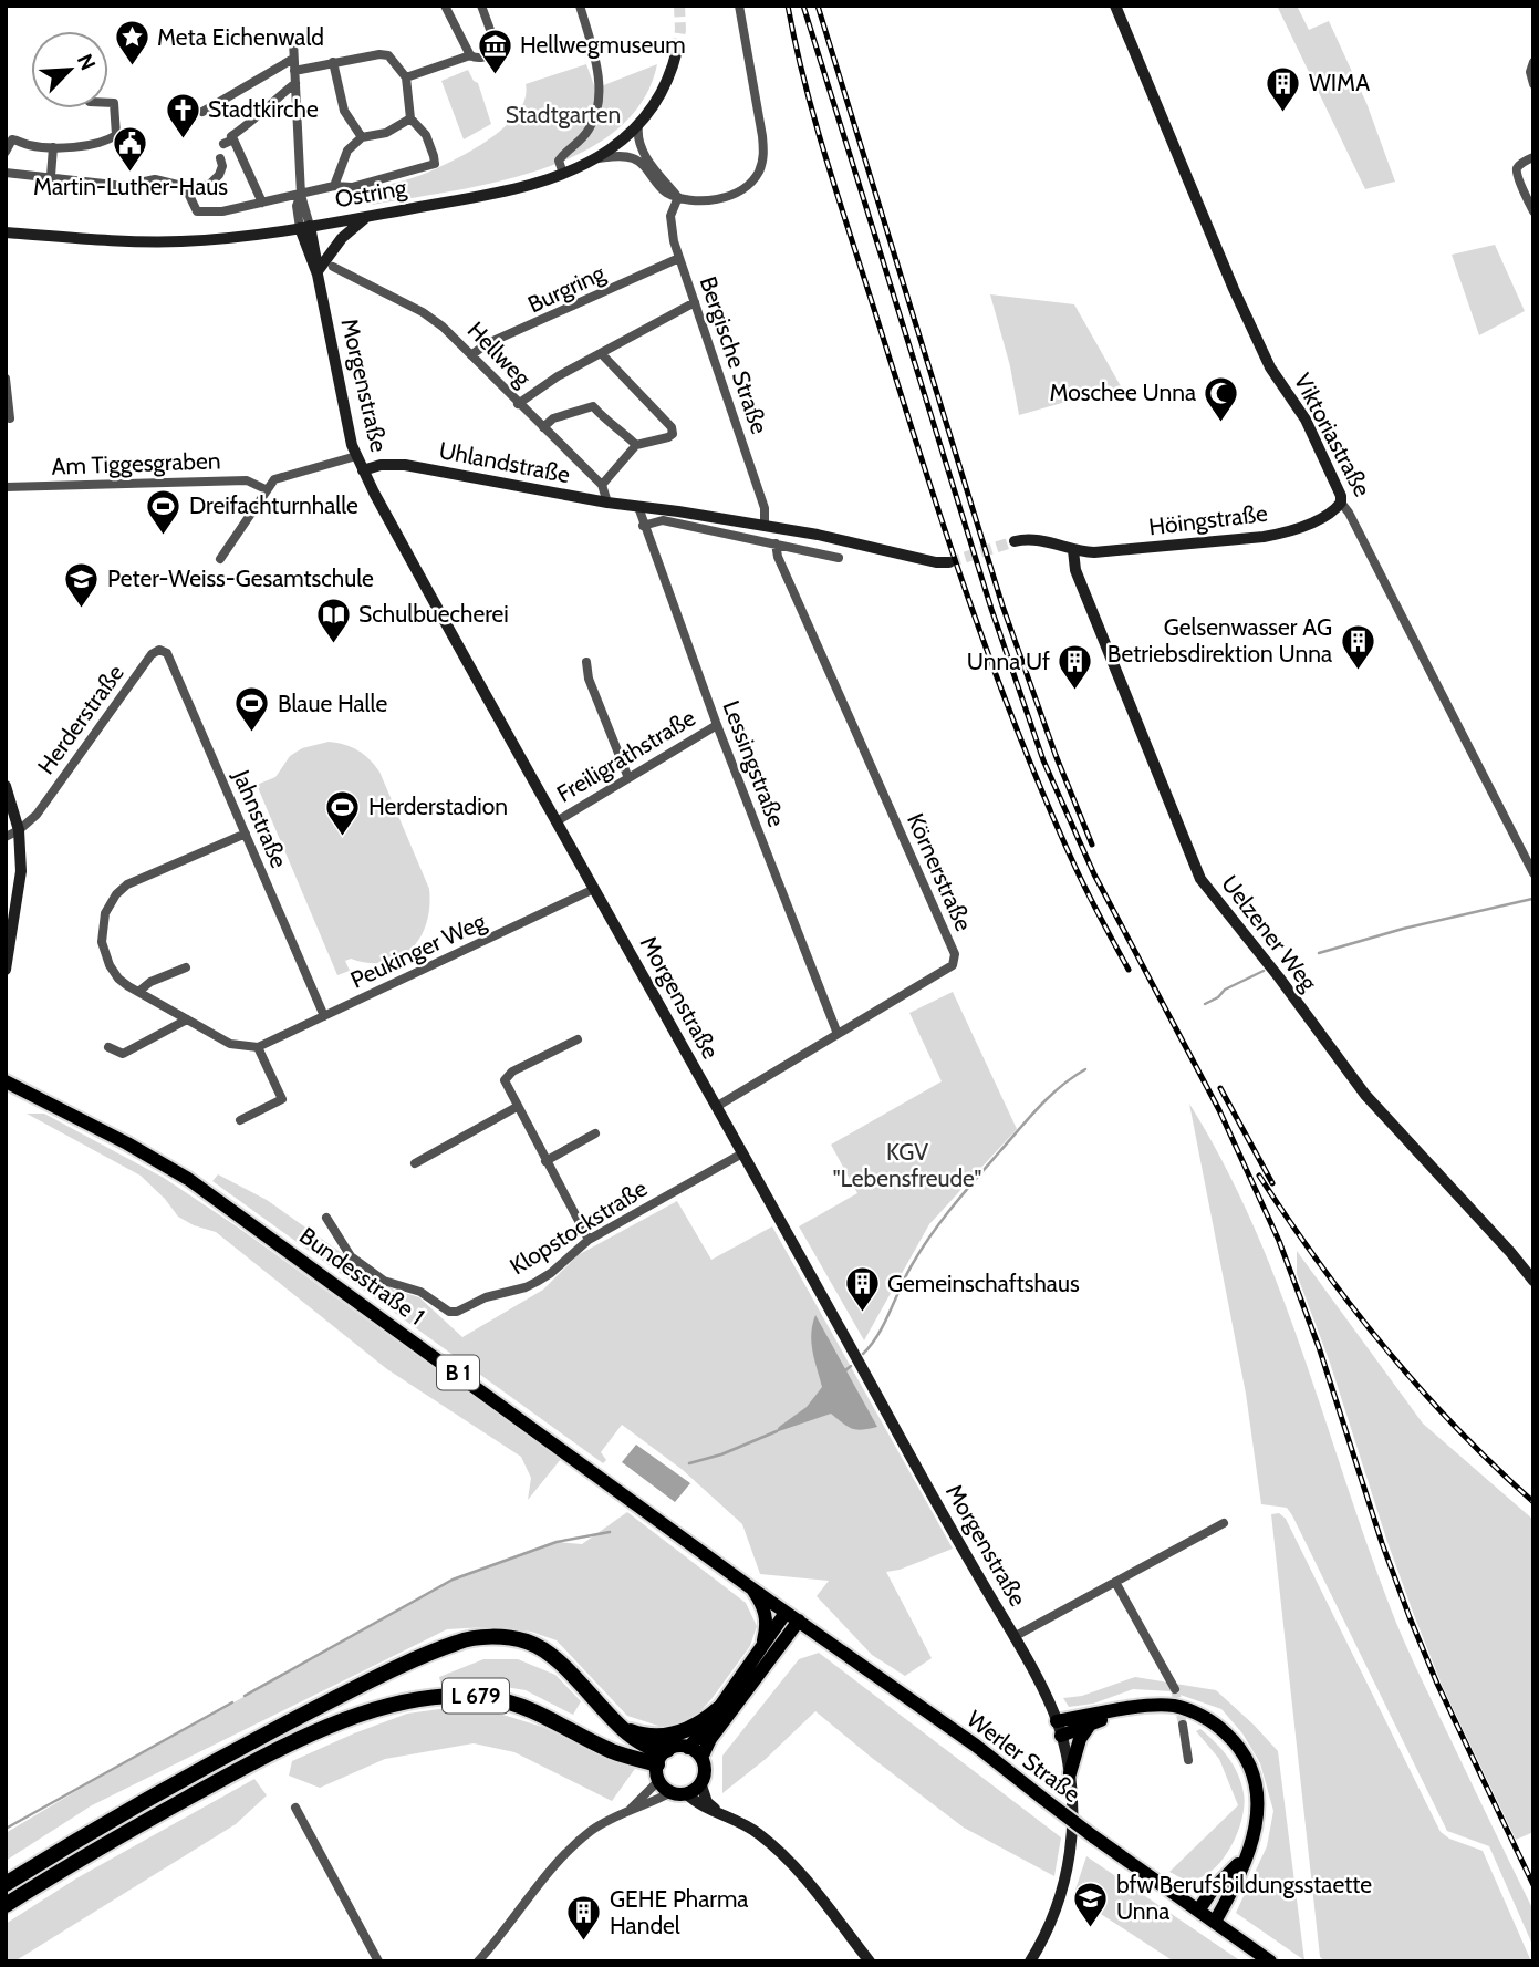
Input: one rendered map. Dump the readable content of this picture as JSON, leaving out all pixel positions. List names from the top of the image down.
{
  "streets": {
    "highway": ["L 679"],
    "main road": [
      "Ostring",
      "Morgenstraße",
      "Viktoriastraße",
      "Uhlandstraße",
      "Höingstraße",
      "Uelzener Weg",
      "Bundesstraße 1",
      "B 1",
      "Werler Straße"
    ],
    "street": [
      "Burgring",
      "Hellweg",
      "Bergische Straße",
      "Am Tiggesgraben",
      "Herderstraße",
      "Freiligrathstraße",
      "Lessingstraße",
      "Jahnstraße",
      "Körnerstraße",
      "Peukinger Weg",
      "Klopstockstraße"
    ]
  },
  "crossings": [
    ["Ostring", "Morgenstraße"],
    ["Burgring", "Hellweg"],
    ["Burgring", "Bergische Straße"],
    ["Hellweg", "Uhlandstraße"],
    ["Morgenstraße", "Uhlandstraße"],
    ["Morgenstraße", "Freiligrathstraße"],
    ["Morgenstraße", "Körnerstraße"],
    ["Morgenstraße", "Peukinger Weg"],
    ["Morgenstraße", "Klopstockstraße"],
    ["Viktoriastraße", "Höingstraße"],
    ["Uhlandstraße", "Lessingstraße"],
    ["Höingstraße", "Uelzener Weg"],
    ["Herderstraße", "Jahnstraße"],
    ["Freiligrathstraße", "Lessingstraße"],
    ["Lessingstraße", "Körnerstraße"],
    ["Jahnstraße", "Peukinger Weg"],
    ["Bundesstraße 1", "B 1"],
    ["Bundesstraße 1", "Werler Straße"],
    ["B 1", "Werler Straße"]
  ],
  "parks": ["Stadtgarten", "KGV \"Lebensfreude\""],
  "places": {
    "place": ["Meta Eichenwald"],
    "museum": ["Hellwegmuseum"],
    "building": [
      "WIMA",
      "Gelsenwasser AG Betriebsdirektion Unna",
      "Unna Uf",
      "Gemeinschaftshaus",
      "GEHE Pharma Handel"
    ],
    "church": ["Stadtkirche"],
    "public building": ["Martin-Luther-Haus"],
    "mosque": ["Moschee Unna"],
    "sports": ["Dreifachturnhalle", "Blaue Halle", "Herderstadion"],
    "school or university": ["Peter-Weiss-Gesamtschule", "bfw Berufsbildungsstaette Unna"],
    "library": ["Schulbuecherei"]
  },
  "north": "top right"
}
